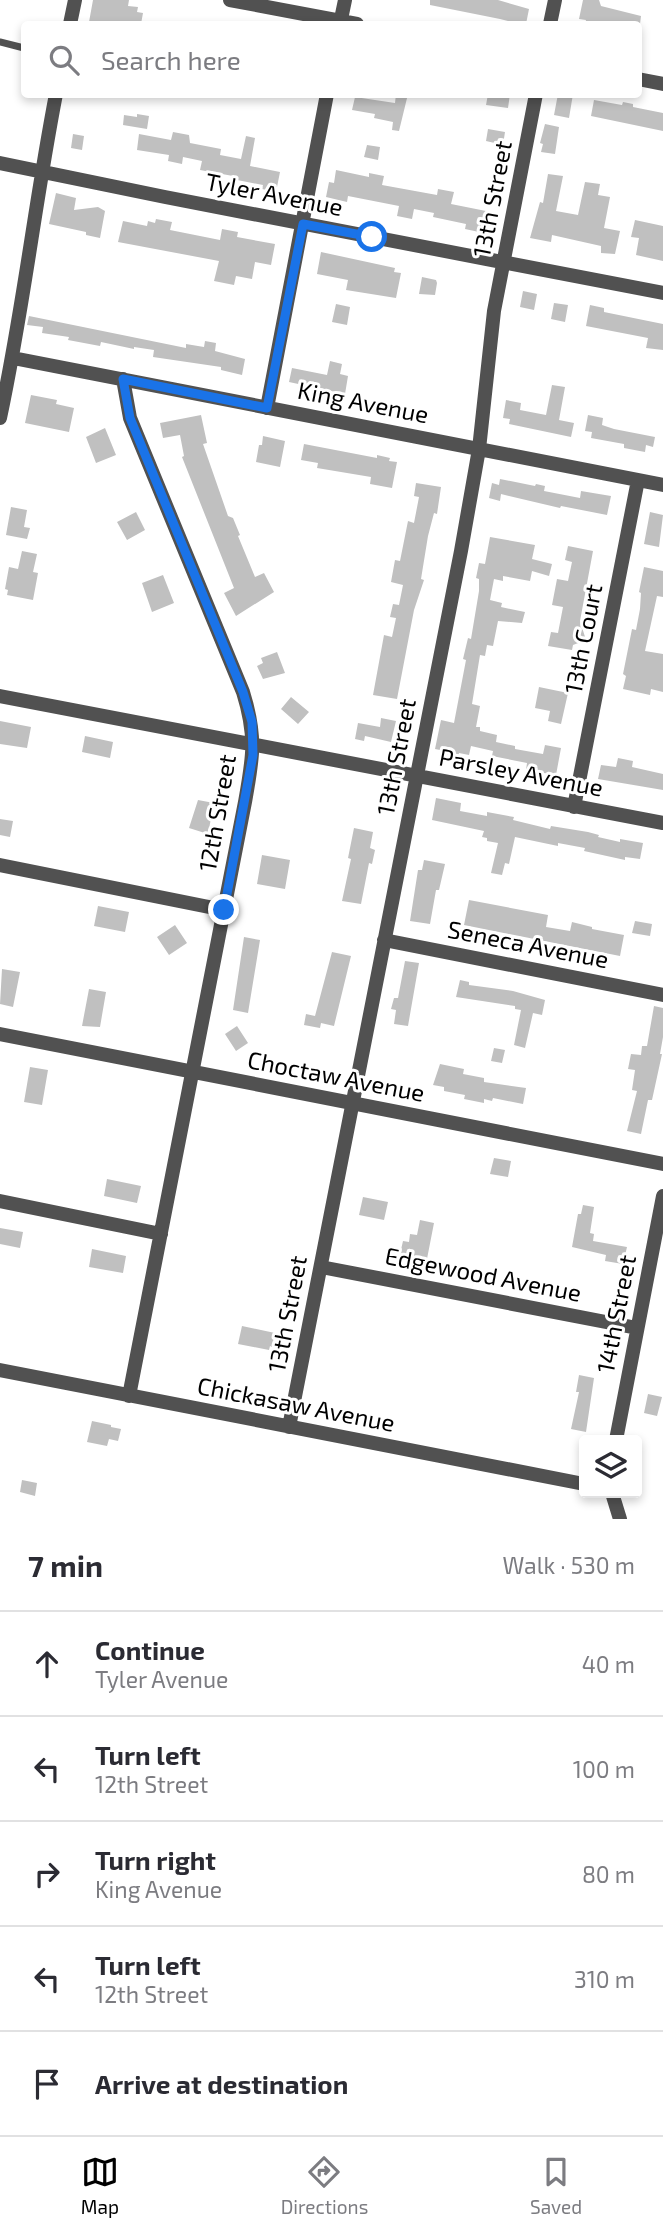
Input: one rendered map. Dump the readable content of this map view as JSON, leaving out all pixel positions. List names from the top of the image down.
{
  "streets": {
    "street": [
      "Tyler Avenue",
      "13th Street",
      "King Avenue",
      "13th Court",
      "Parsley Avenue",
      "12th Street",
      "Seneca Avenue",
      "Choctaw Avenue",
      "Edgewood Avenue",
      "14th Street",
      "Chickasaw Avenue"
    ]
  },
  "crossings": [
    ["Tyler Avenue", "13th Street"],
    ["13th Street", "King Avenue"],
    ["13th Street", "Parsley Avenue"],
    ["13th Street", "Seneca Avenue"],
    ["13th Street", "Choctaw Avenue"],
    ["13th Street", "Edgewood Avenue"],
    ["13th Street", "Chickasaw Avenue"],
    ["King Avenue", "13th Court"],
    ["King Avenue", "12th Street"],
    ["13th Court", "Parsley Avenue"],
    ["Parsley Avenue", "12th Street"],
    ["12th Street", "Choctaw Avenue"],
    ["12th Street", "Chickasaw Avenue"],
    ["Edgewood Avenue", "14th Street"]
  ],
  "page": {
    "search": "Search here",
    "heading": ["7 min", "Walk · 530 m"],
    "list": [
      ["Continue", "Tyler Avenue", "40 m"],
      ["Turn left", "12th Street", "100 m"],
      ["Turn right", "King Avenue", "80 m"],
      ["Turn left", "12th Street", "310 m"],
      "Arrive at destination"
    ],
    "nav": ["Map", "Directions", "Saved"]
  }
}
